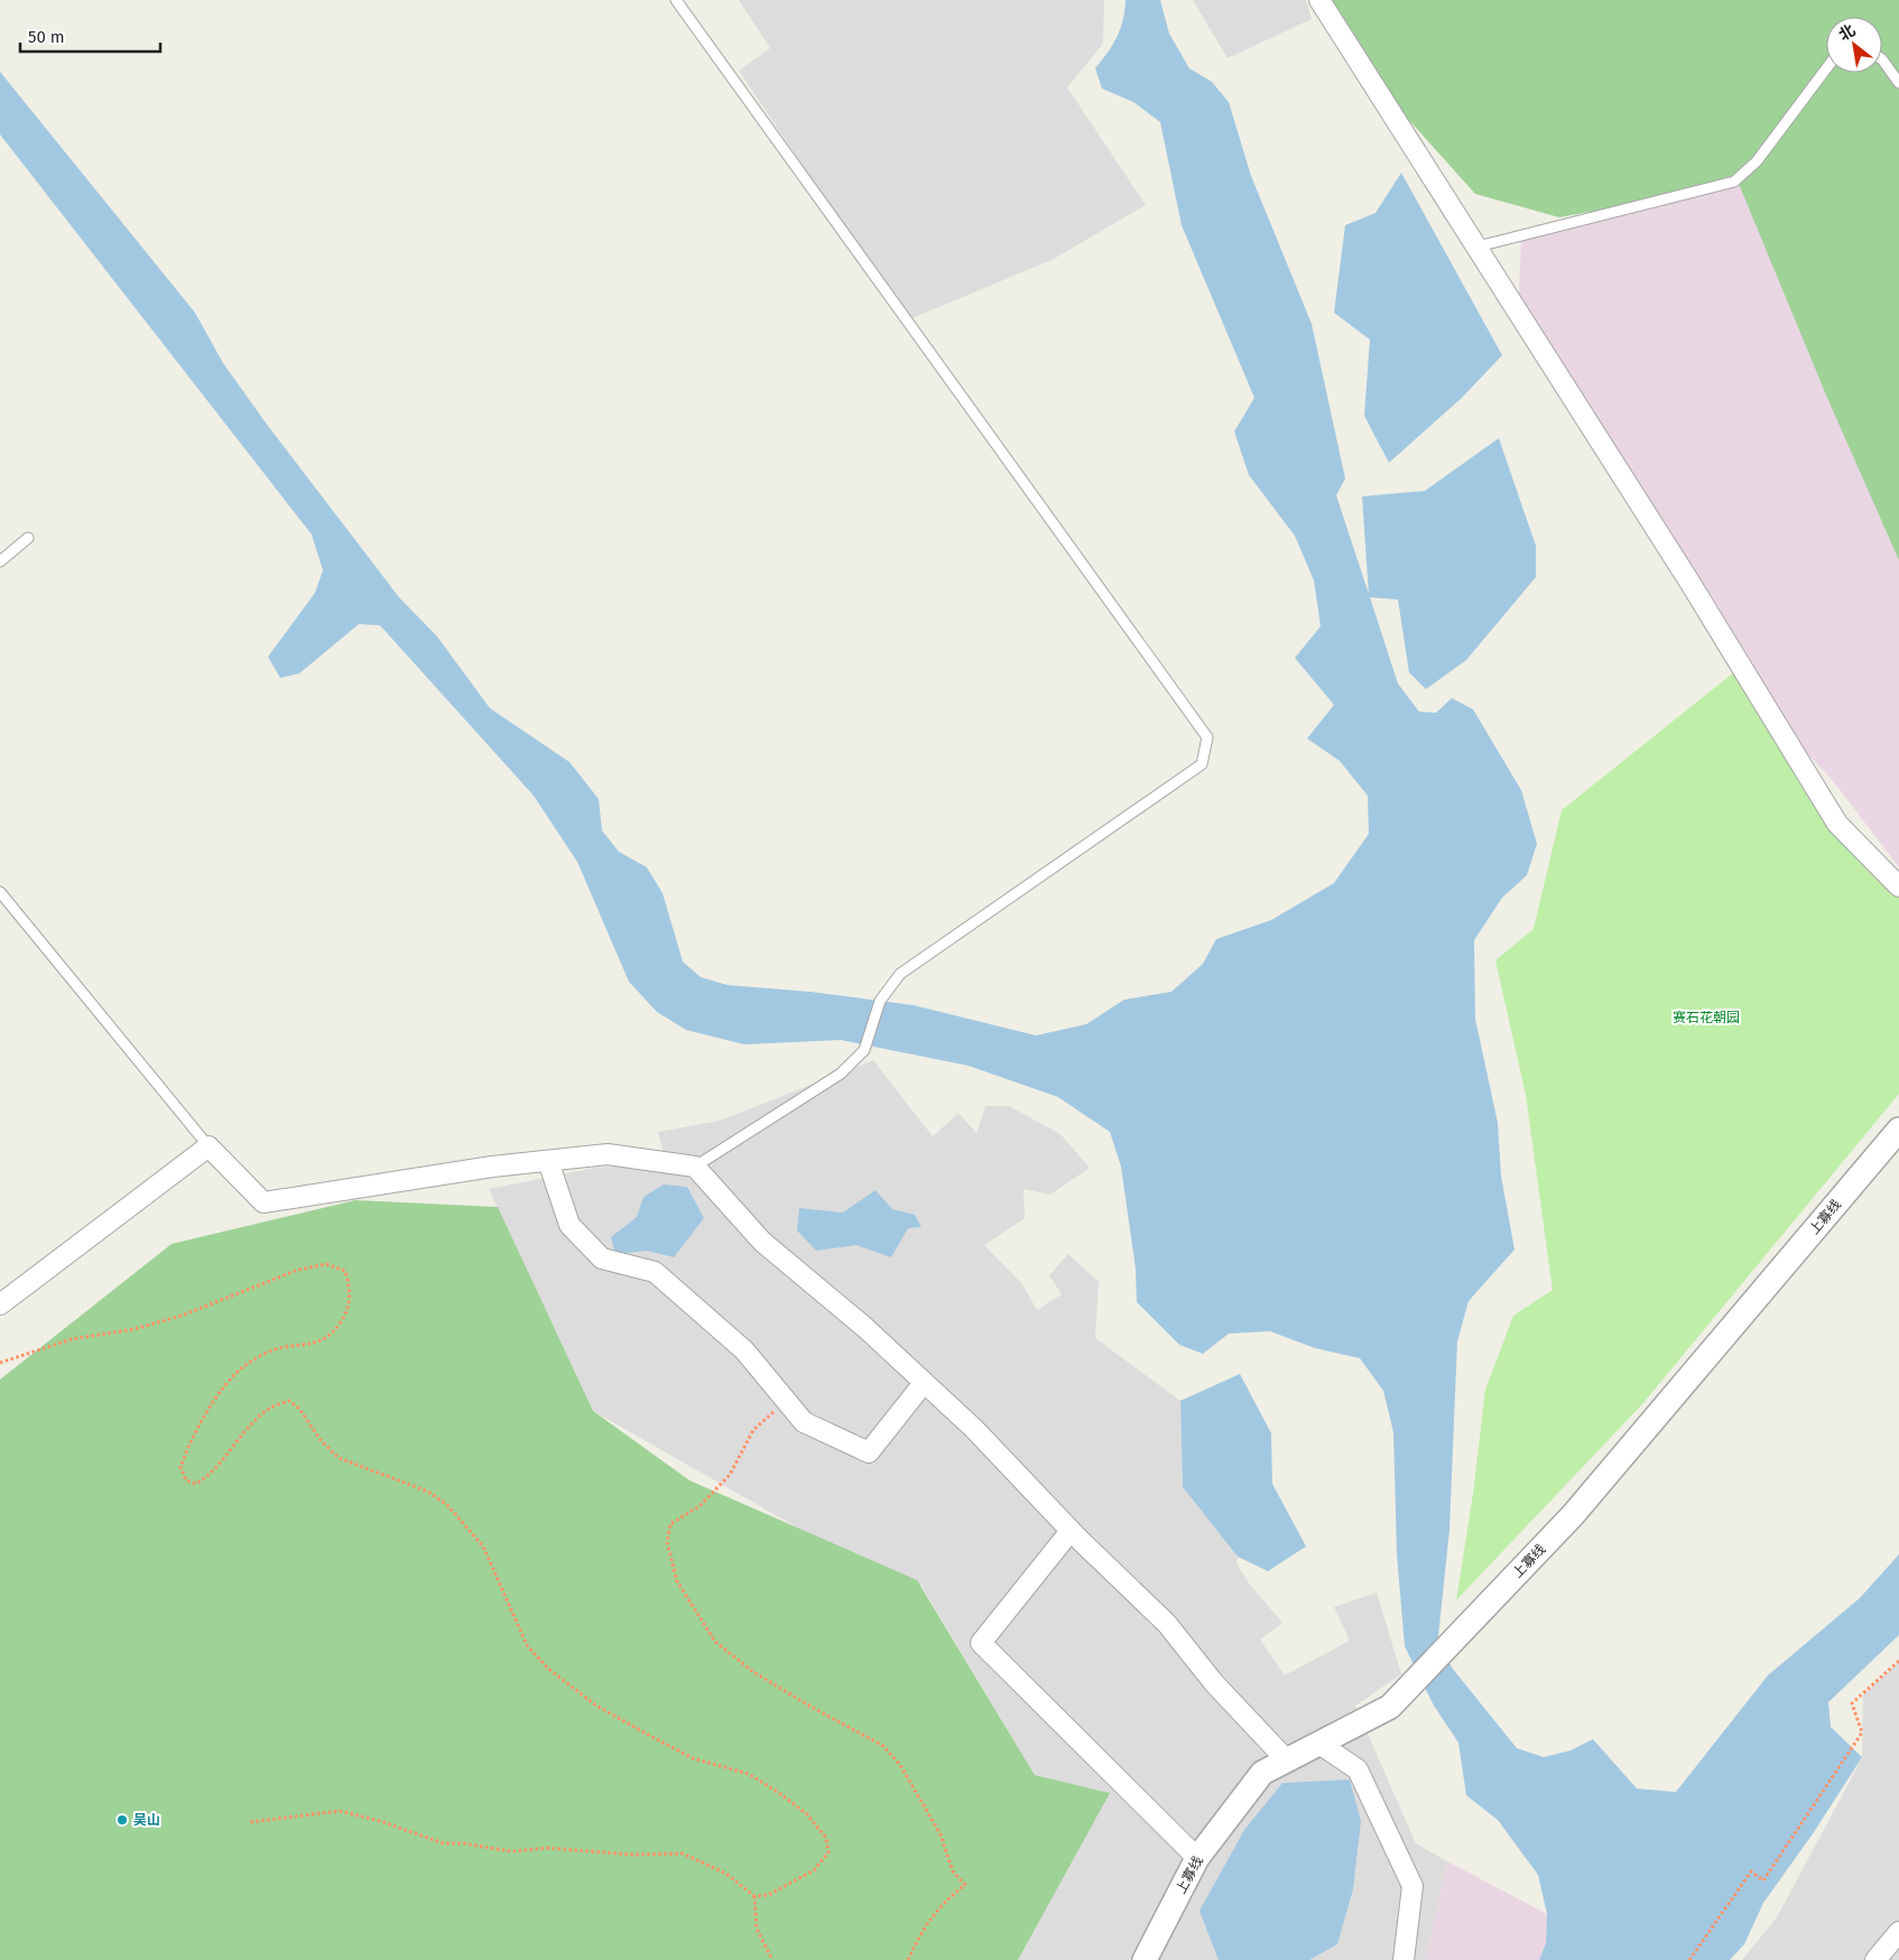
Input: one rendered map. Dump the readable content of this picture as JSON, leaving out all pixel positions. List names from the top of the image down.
{
  "streets": {
    "street": ["上寡线"]
  },
  "parks": ["赛石花朝园"],
  "places": ["吴山"],
  "scale_bar": "50 m",
  "north": "top left"
}
